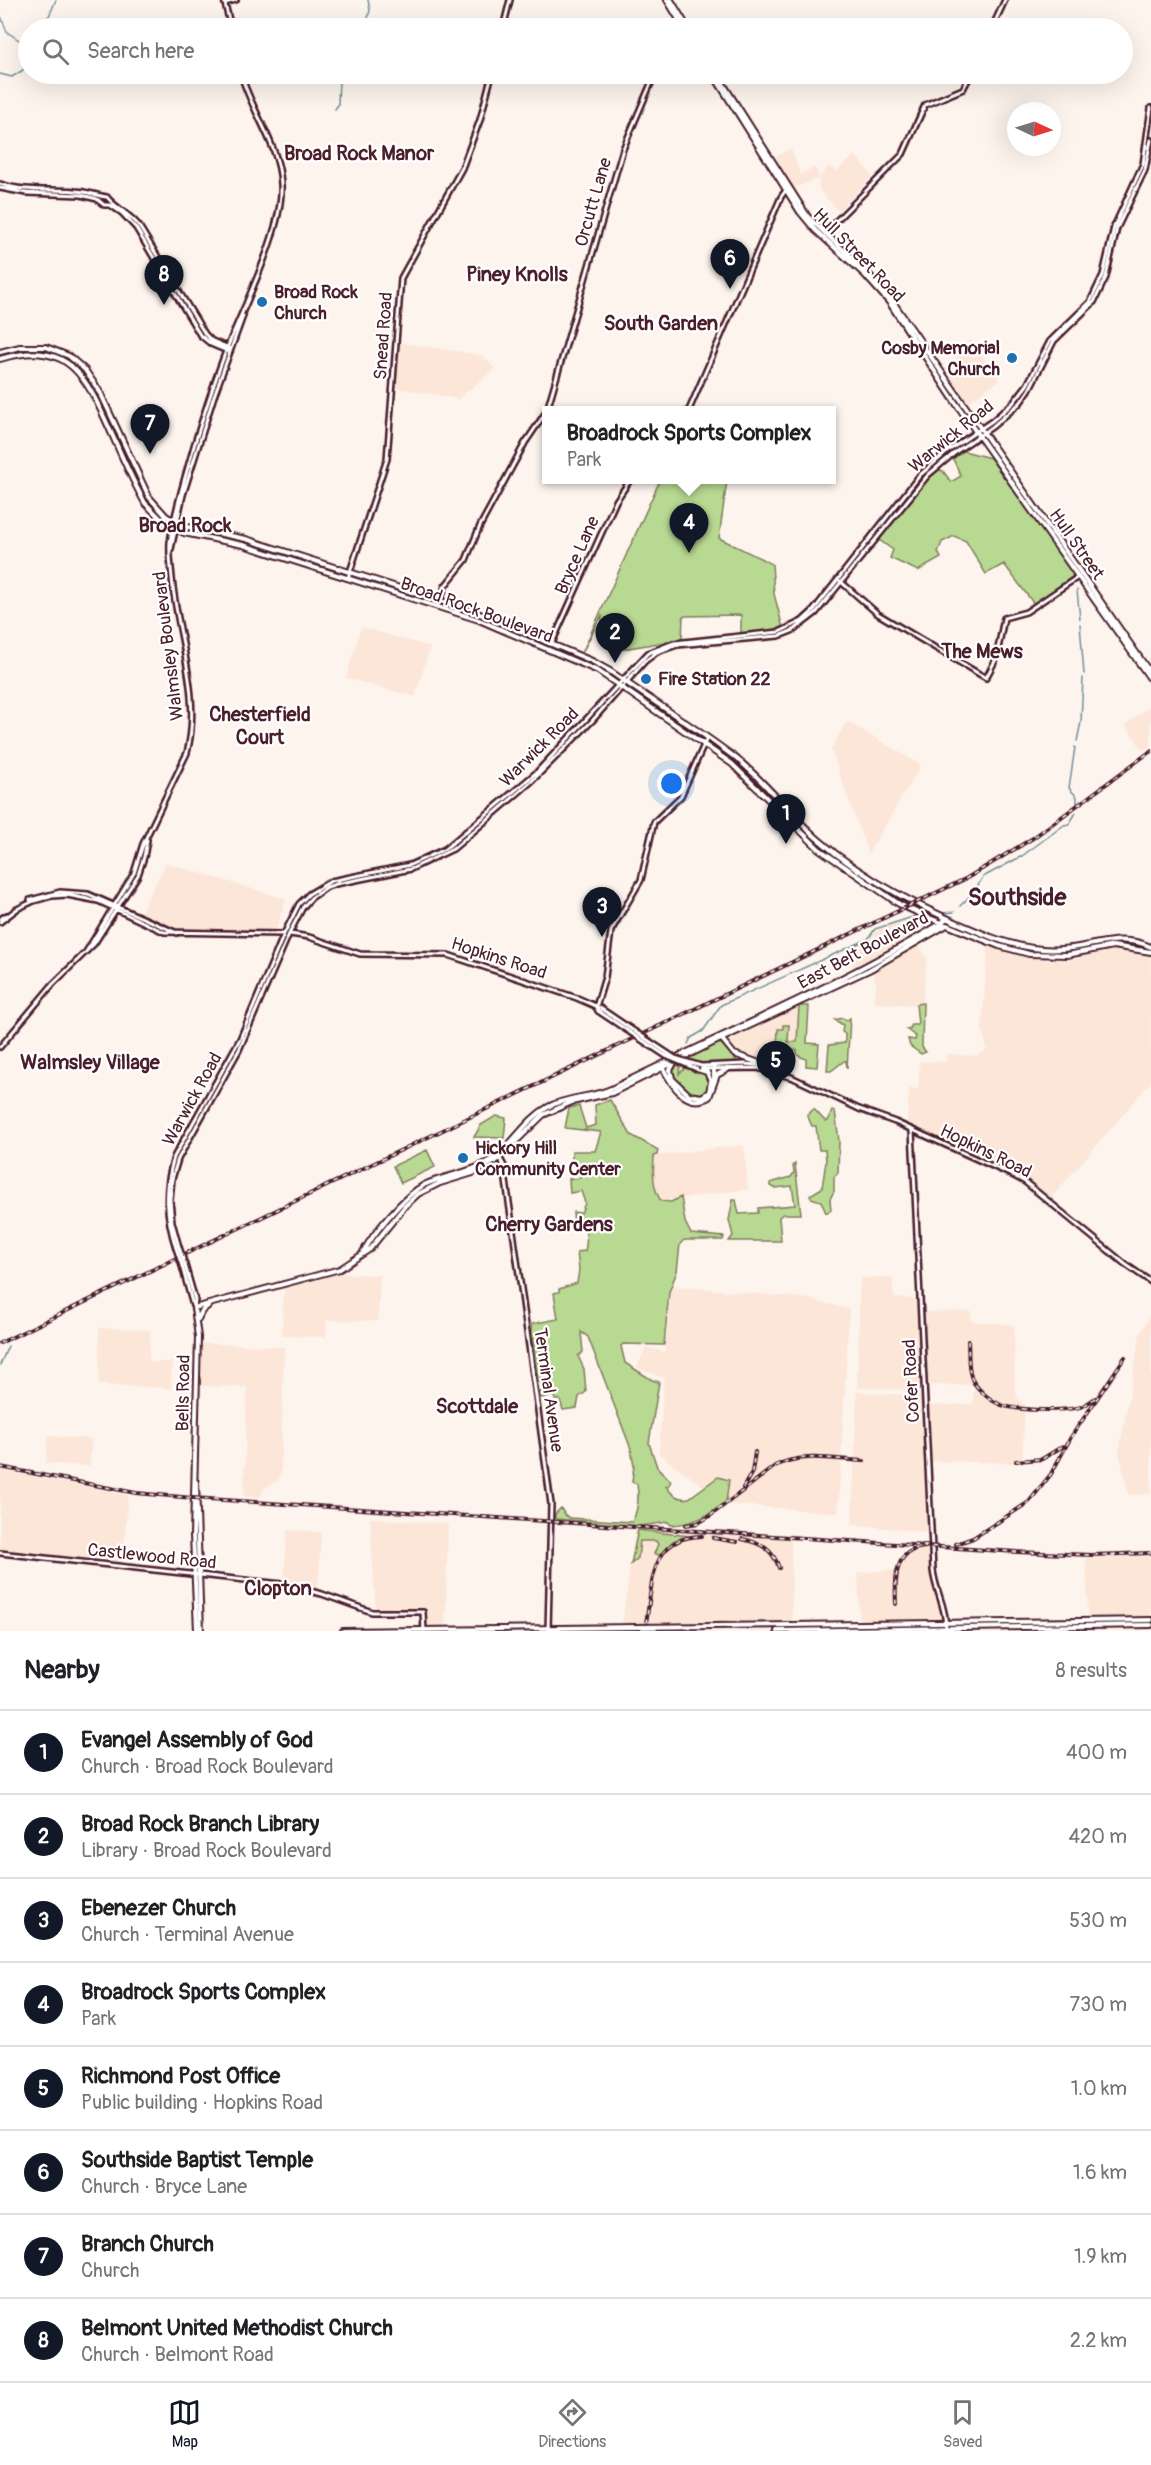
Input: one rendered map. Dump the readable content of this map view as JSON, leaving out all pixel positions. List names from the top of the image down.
{
  "streets": {
    "main road": [
      "Orcutt Lane",
      "Hull Street Road",
      "Snead Road",
      "Warwick Road",
      "Hull Street",
      "Bryce Lane",
      "Broad Rock Boulevard",
      "Walmsley Boulevard",
      "East Belt Boulevard",
      "Hopkins Road",
      "Cofer Road",
      "Terminal Avenue",
      "Bells Road",
      "Castlewood Road"
    ]
  },
  "crossings": [
    ["Orcutt Lane", "Broad Rock Boulevard"],
    ["Hull Street Road", "Warwick Road"],
    ["Hull Street Road", "Hull Street"],
    ["Snead Road", "Broad Rock Boulevard"],
    ["Warwick Road", "Hull Street"],
    ["Warwick Road", "Broad Rock Boulevard"],
    ["Warwick Road", "East Belt Boulevard"],
    ["Warwick Road", "Hopkins Road"],
    ["Warwick Road", "Bells Road"],
    ["Bryce Lane", "Broad Rock Boulevard"],
    ["Broad Rock Boulevard", "Walmsley Boulevard"],
    ["Broad Rock Boulevard", "East Belt Boulevard"],
    ["Walmsley Boulevard", "Hopkins Road"],
    ["East Belt Boulevard", "Terminal Avenue"],
    ["East Belt Boulevard", "Bells Road"],
    ["Hopkins Road", "Cofer Road"],
    ["Bells Road", "Castlewood Road"]
  ],
  "districts": [
    "Broad Rock Manor",
    "Piney Knolls",
    "South Garden",
    "Broad Rock",
    "The Mews",
    "Chesterfield Court",
    "Southside",
    "Walmsley Village",
    "Cherry Gardens",
    "Scottdale",
    "Clopton"
  ],
  "places": [
    "Broad Rock Church",
    "Cosby Memorial Church",
    "Fire Station 22",
    "Hickory Hill Community Center"
  ],
  "north": "right",
  "page": {
    "search": "Search here",
    "pins": [
      "6",
      "8",
      "7",
      "4",
      "2",
      "1",
      "3",
      "5"
    ],
    "popup": ["Broadrock Sports Complex", "Park"],
    "heading": ["Nearby", "8 results"],
    "list": [
      {
        "mark": "1",
        "name": "Evangel Assembly of God",
        "note": "Church · Broad Rock Boulevard",
        "value": "400 m"
      },
      {
        "mark": "2",
        "name": "Broad Rock Branch Library",
        "note": "Library · Broad Rock Boulevard",
        "value": "420 m"
      },
      {
        "mark": "3",
        "name": "Ebenezer Church",
        "note": "Church · Terminal Avenue",
        "value": "530 m"
      },
      {
        "mark": "4",
        "name": "Broadrock Sports Complex",
        "note": "Park",
        "value": "730 m"
      },
      {
        "mark": "5",
        "name": "Richmond Post Office",
        "note": "Public building · Hopkins Road",
        "value": "1.0 km"
      },
      {
        "mark": "6",
        "name": "Southside Baptist Temple",
        "note": "Church · Bryce Lane",
        "value": "1.6 km"
      },
      {
        "mark": "7",
        "name": "Branch Church",
        "note": "Church",
        "value": "1.9 km"
      },
      {
        "mark": "8",
        "name": "Belmont United Methodist Church",
        "note": "Church · Belmont Road",
        "value": "2.2 km"
      }
    ],
    "nav": ["Map", "Directions", "Saved"]
  }
}
